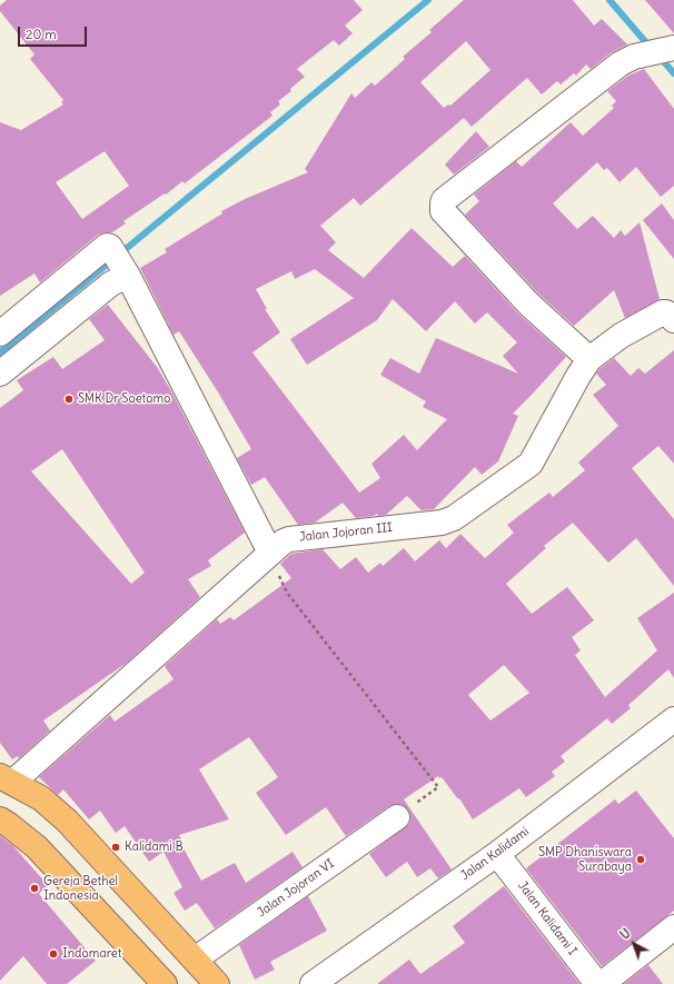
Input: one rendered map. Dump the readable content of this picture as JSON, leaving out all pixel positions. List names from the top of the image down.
{
  "streets": {
    "street": [
      "Jalan Jojoran III",
      "Jalan Kalidami",
      "Jalan Jojoran VI",
      "Jalan Kalidami I"
    ]
  },
  "crossings": [
    ["Jalan Kalidami", "Jalan Kalidami I"]
  ],
  "places": [
    "SMK Dr Soetomo",
    "Kalidami B",
    "SMP Dhaniswara Surabaya",
    "Gereja Bethel Indonesia",
    "Indomaret"
  ],
  "scale_bar": "20 m",
  "north": "top left"
}
